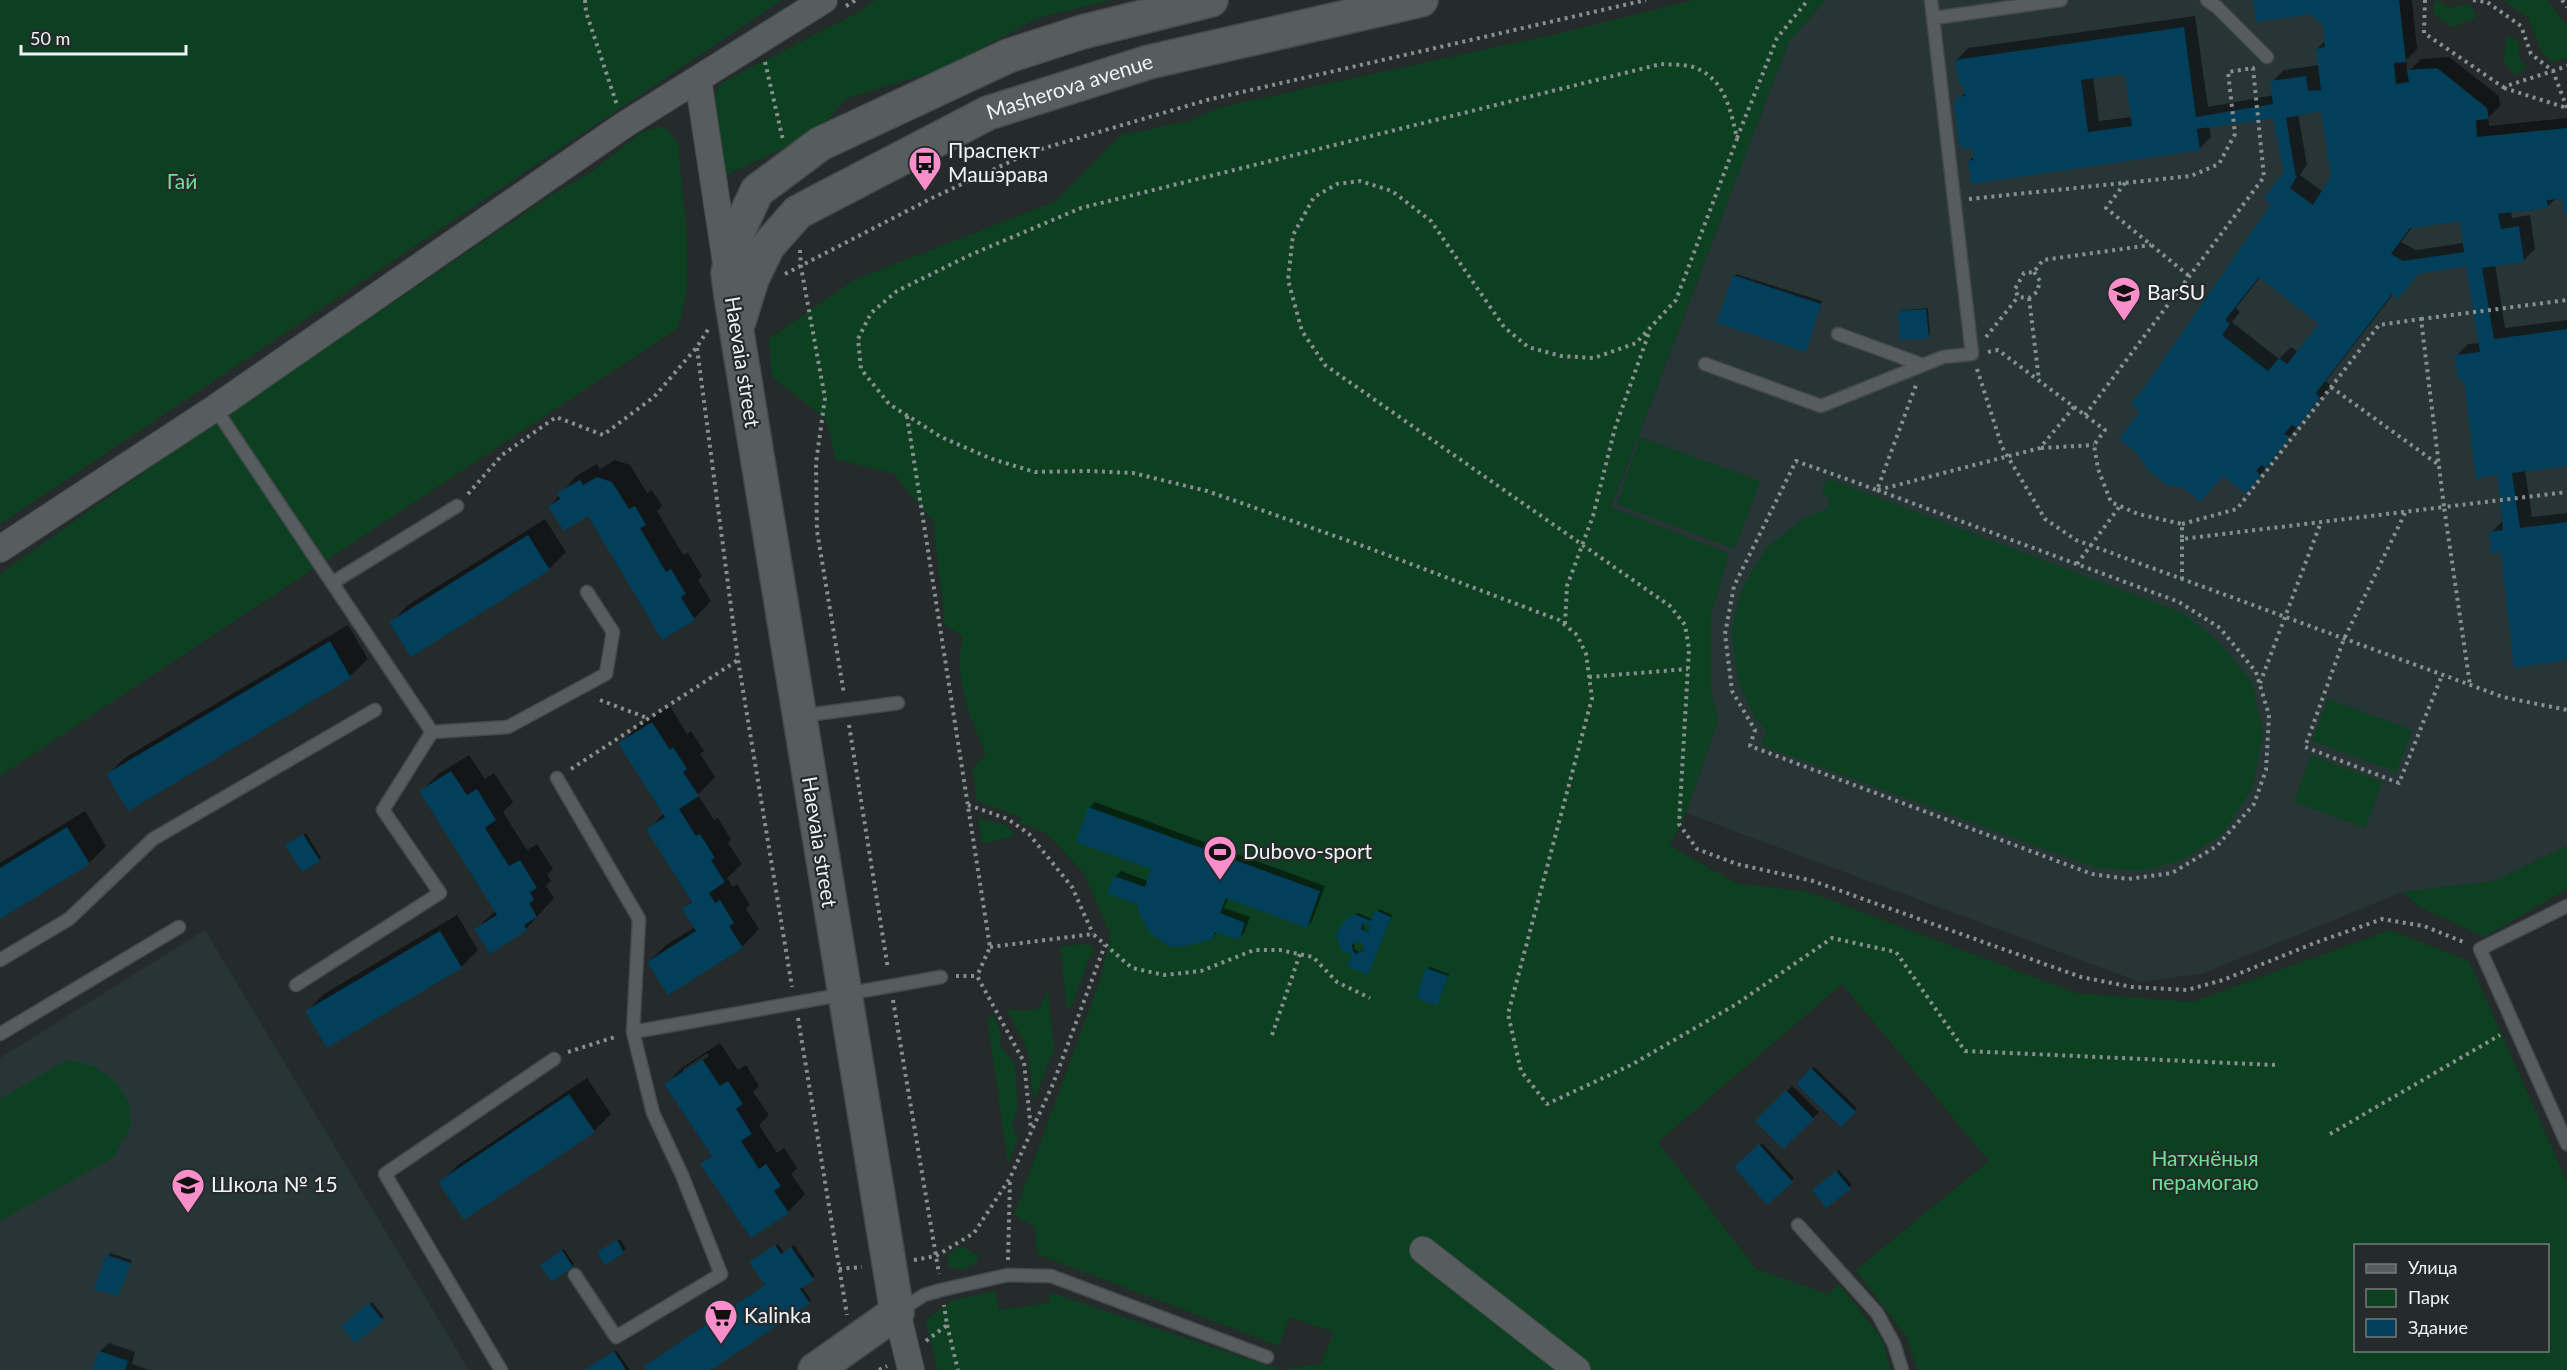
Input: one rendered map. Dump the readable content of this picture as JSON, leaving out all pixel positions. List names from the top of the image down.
{
  "streets": {
    "main road": ["Masherova avenue", "Haevaia street"]
  },
  "crossings": [
    ["Masherova avenue", "Haevaia street"]
  ],
  "parks": ["Гай", "Натхнёныя перамогаю"],
  "places": {
    "bus stop": ["Праспект Машэрава"],
    "school or university": ["BarSU", "Школа № 15"],
    "sports": ["Dubovo-sport"],
    "supermarket": ["Kalinka"]
  },
  "legend": ["Улица", "Парк", "Здание"],
  "scale_bar": "50 m"
}
